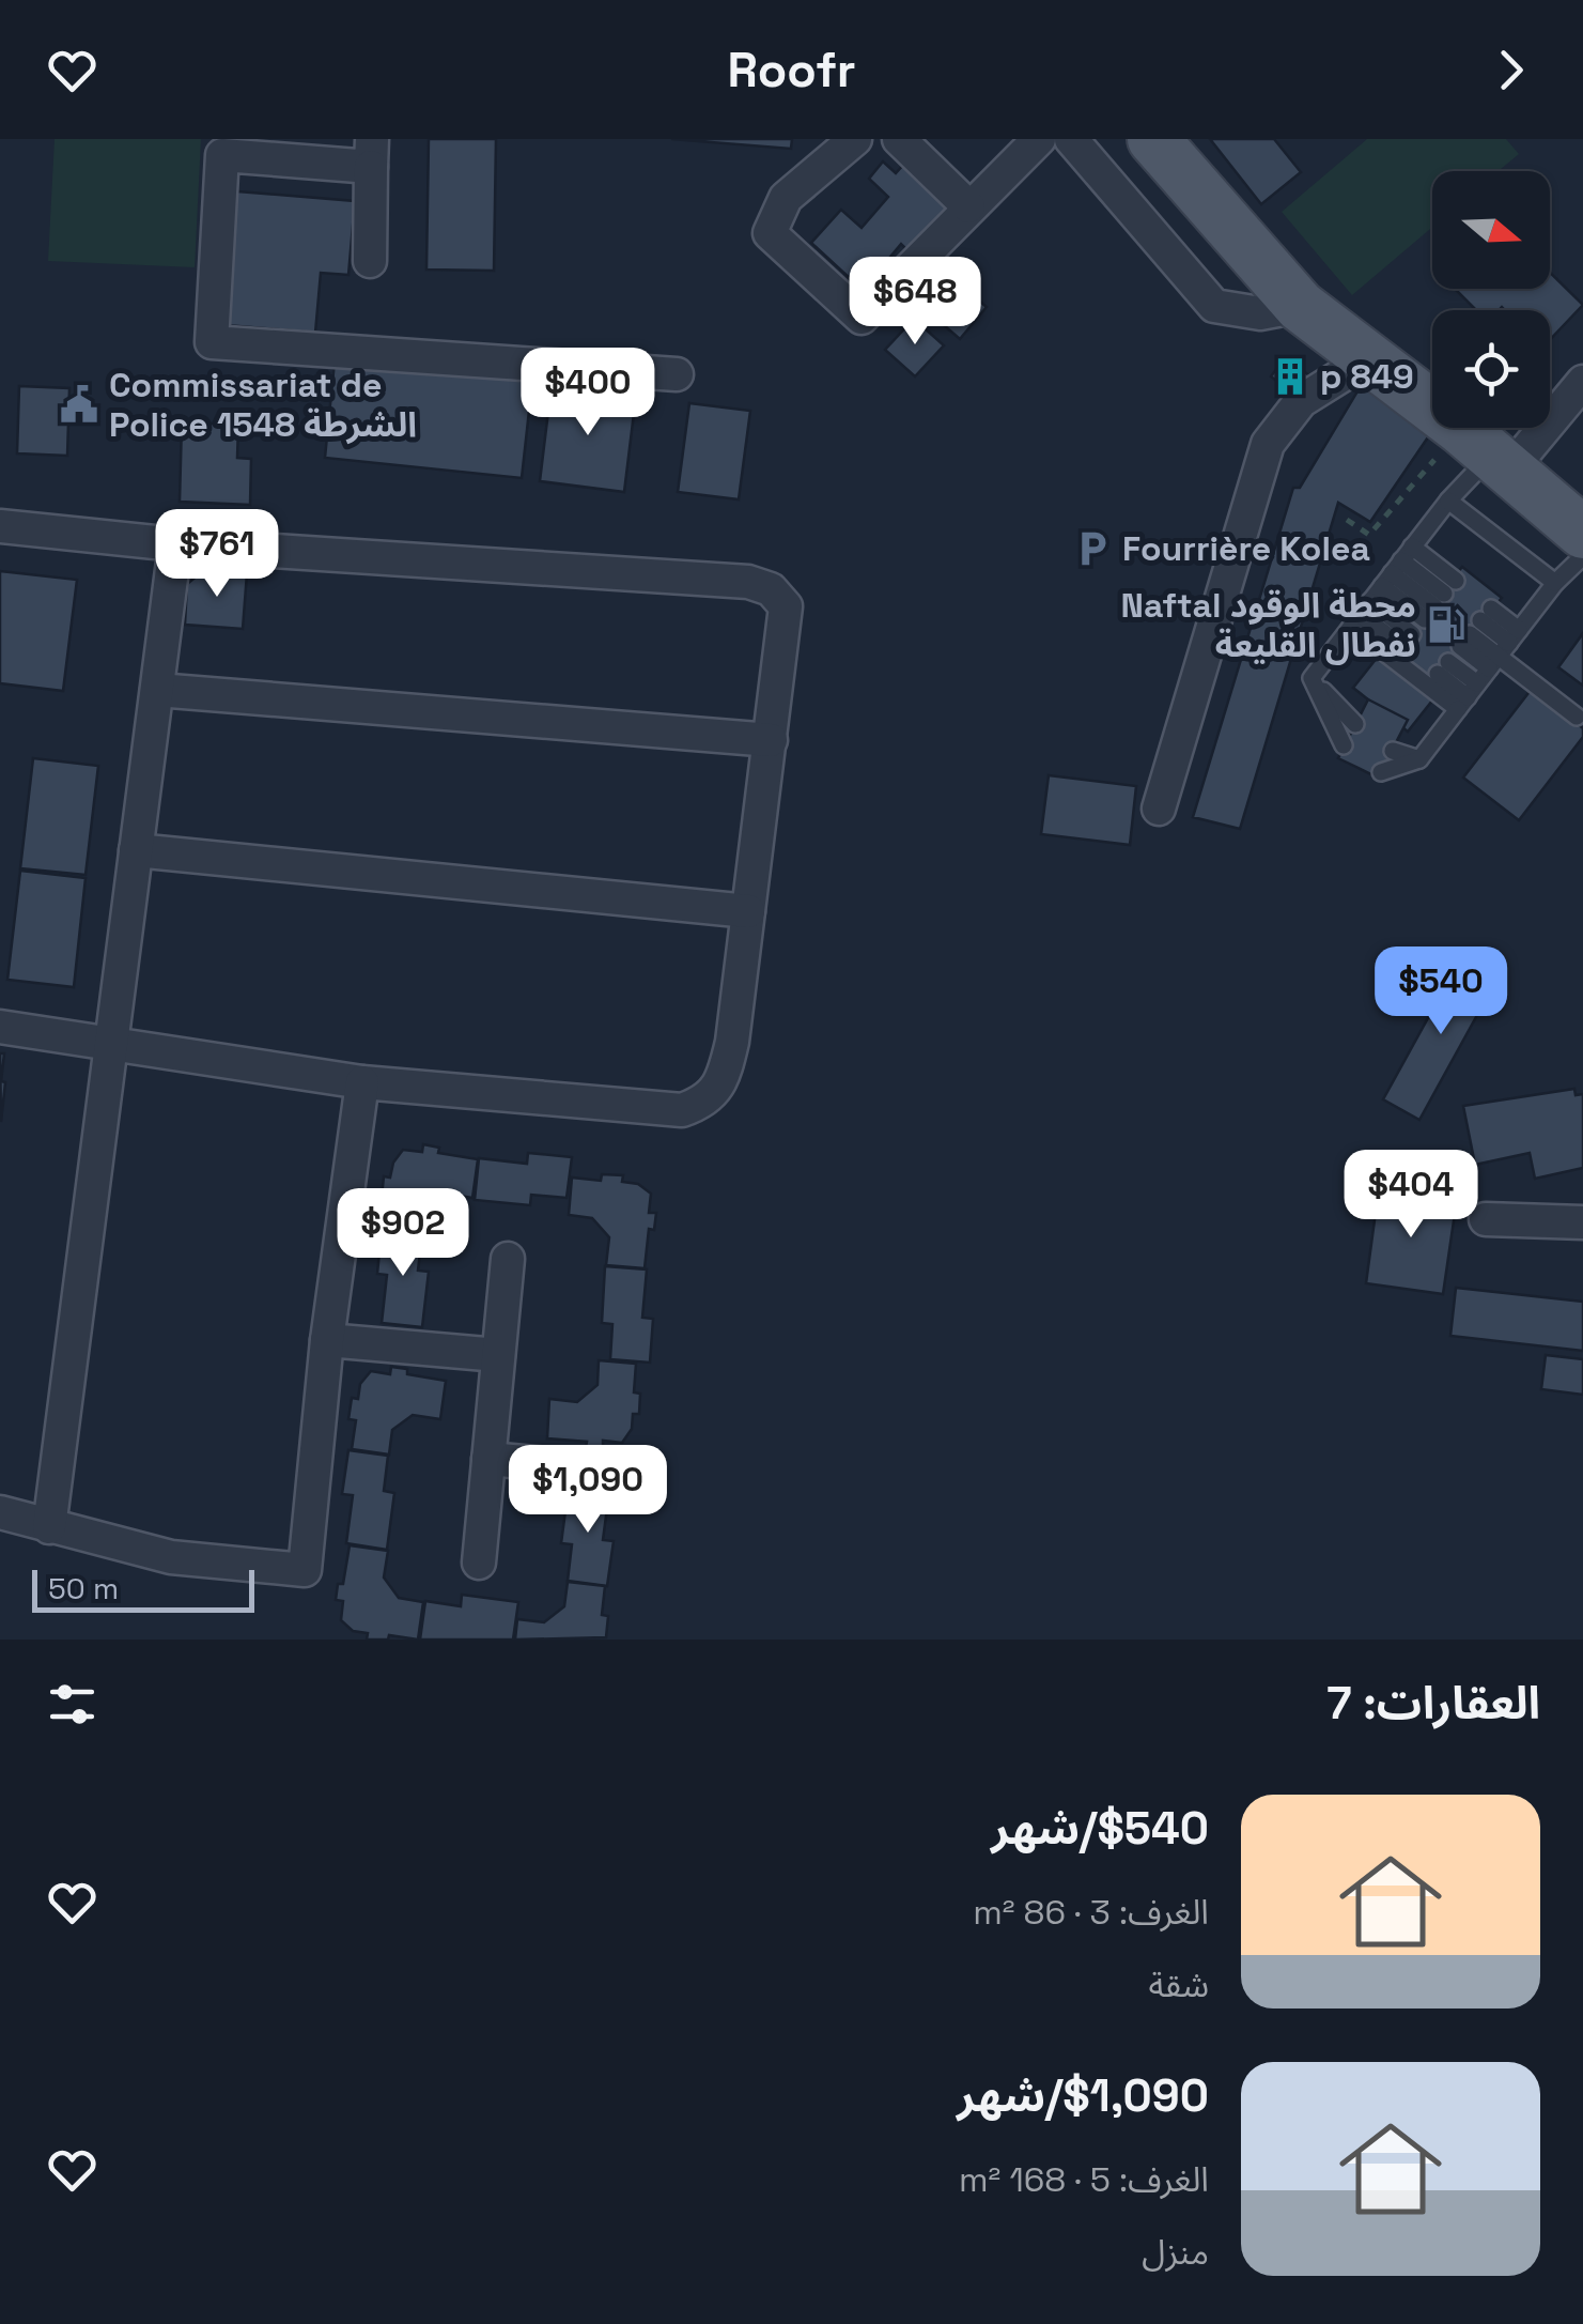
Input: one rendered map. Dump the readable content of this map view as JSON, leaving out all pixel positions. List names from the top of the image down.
{
  "places": {
    "building": ["p 849"],
    "public building": ["Commissariat de Police 1548 الشرطة"],
    "parking": ["Fourrière Kolea"],
    "fuel station": ["Naftal محطة الوقود نفطال القليعة"]
  },
  "scale_bar": "50 m",
  "north": "right",
  "page": {
    "header": "Roofr",
    "price": [
      "$648",
      "$400",
      "$761",
      "$540",
      "$404",
      "$902",
      "$1,090"
    ],
    "scale": "50 m",
    "heading": "العقارات: 7",
    "list": [
      {
        "name": "$540/شهر",
        "note": "الغرف: 3 · 86 m² · شقة"
      },
      {
        "name": "$1,090/شهر",
        "note": "الغرف: 5 · 168 m² · منزل"
      }
    ]
  }
}
